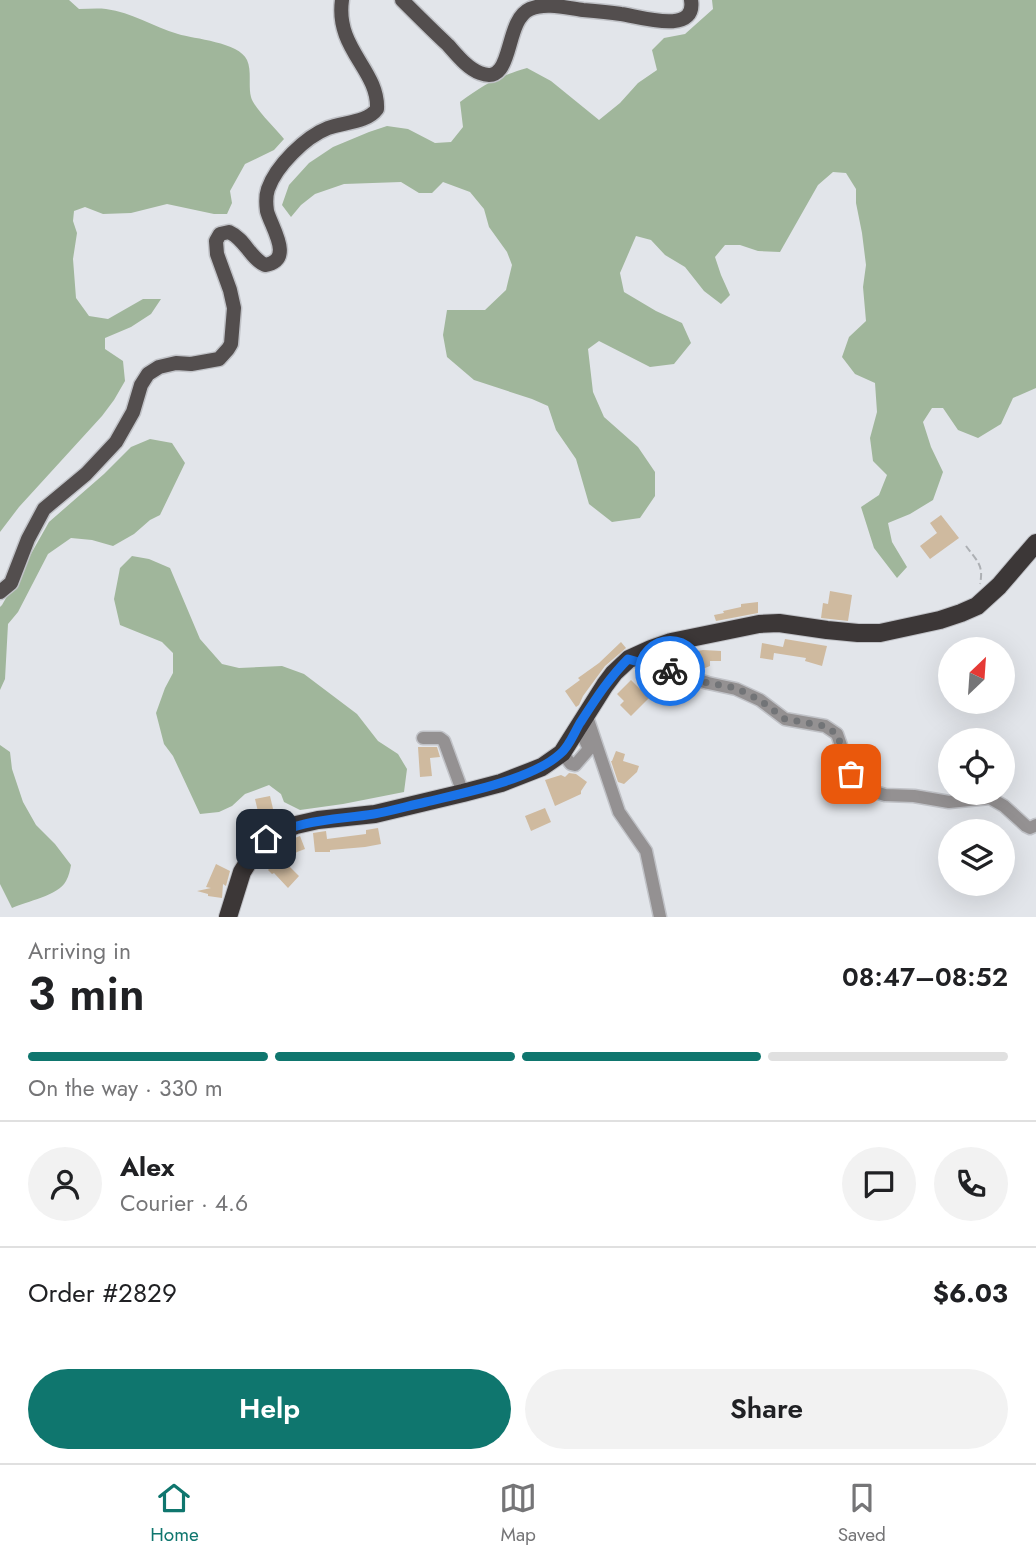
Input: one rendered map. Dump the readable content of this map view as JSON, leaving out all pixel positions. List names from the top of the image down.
{
  "north": "top right",
  "page": {
    "heading": ["3 min", "Arriving in", "08:47–08:52"],
    "panel": [
      "Alex",
      "Courier · 4.6",
      "Order #2829",
      "$6.03"
    ],
    "bar": "On the way · 330 m",
    "buttons": ["Help", "Share"],
    "tabs": ["Home", "Map", "Saved"]
  }
}
